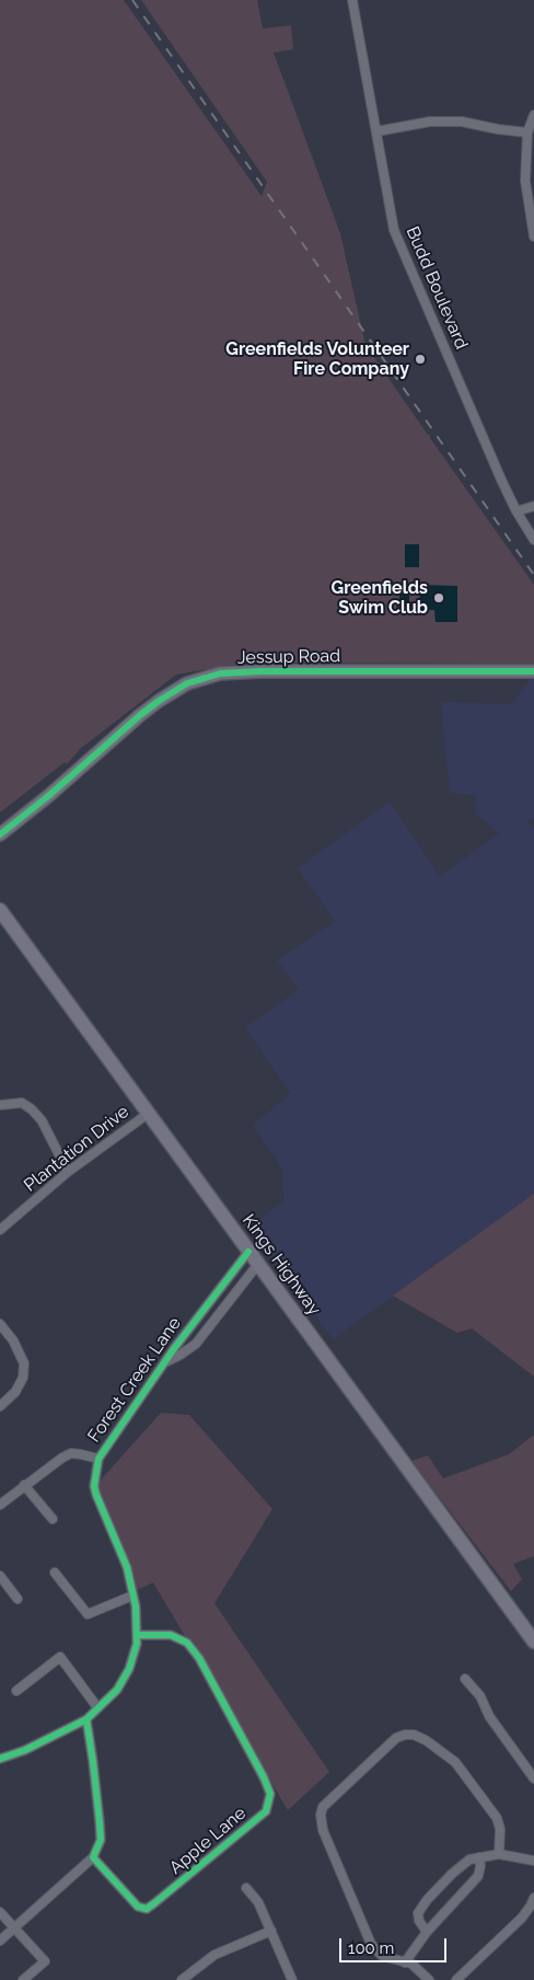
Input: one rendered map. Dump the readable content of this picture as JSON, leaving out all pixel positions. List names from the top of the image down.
{
  "streets": {
    "main road": ["Kings Highway"],
    "street": [
      "Budd Boulevard",
      "Jessup Road",
      "Plantation Drive",
      "Forest Creek Lane",
      "Apple Lane"
    ]
  },
  "crossings": [
    ["Plantation Drive", "Kings Highway"],
    ["Kings Highway", "Forest Creek Lane"],
    ["Forest Creek Lane", "Apple Lane"]
  ],
  "places": ["Greenfields Volunteer Fire Company", "Greenfields Swim Club"],
  "scale_bar": "100 m"
}
